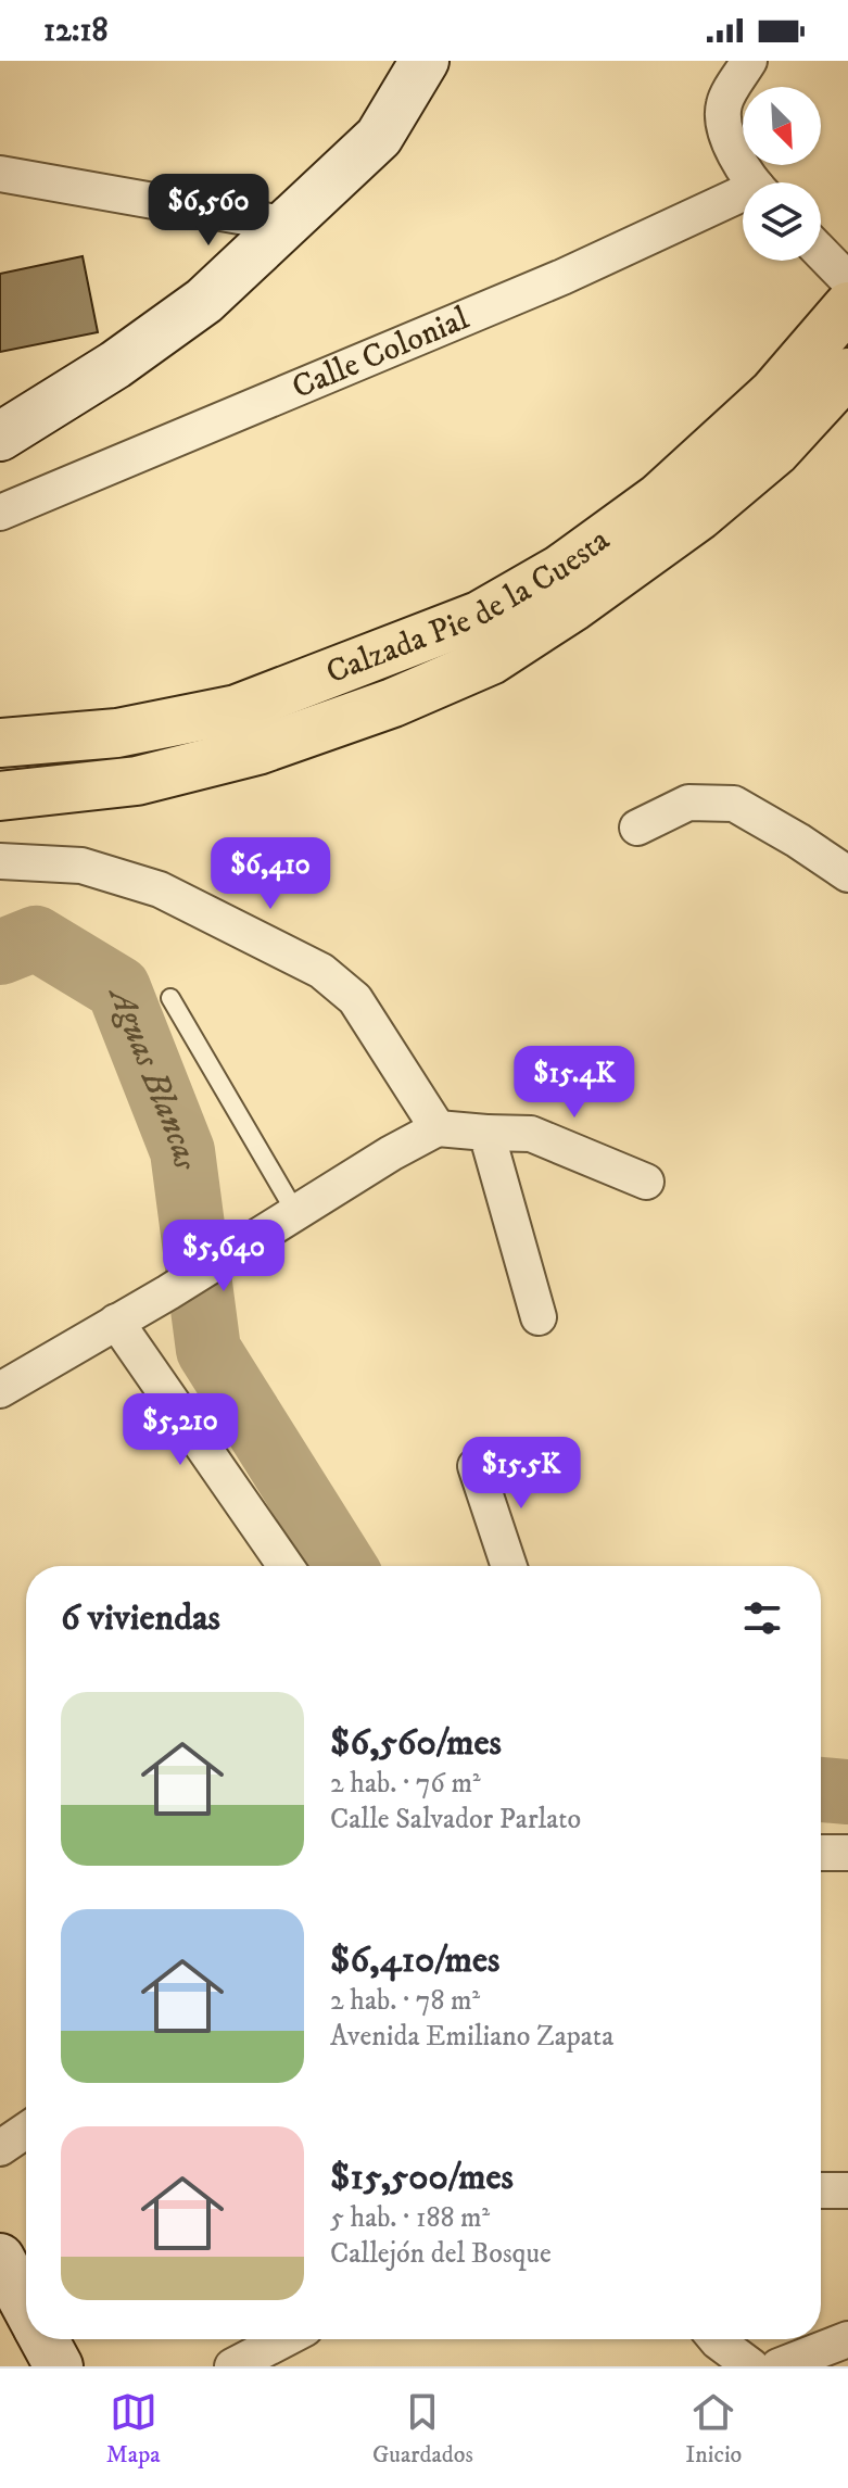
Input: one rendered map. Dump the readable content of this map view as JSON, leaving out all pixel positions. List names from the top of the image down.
{
  "streets": {
    "main road": ["Calzada Pie de la Cuesta"],
    "street": ["Calle Colonial"]
  },
  "water": ["Aguas Blancas"],
  "north": "bottom right",
  "page": {
    "status": "12:18",
    "price": [
      "$6,560",
      "$6,410",
      "$15.4K",
      "$5,640",
      "$5,210",
      "$15.5K"
    ],
    "heading": "6 viviendas",
    "list": [
      {
        "name": "$6,560/mes",
        "note": "2 hab. · 76 m² · Calle Salvador Parlato"
      },
      {
        "name": "$6,410/mes",
        "note": "2 hab. · 78 m² · Avenida Emiliano Zapata"
      },
      {
        "name": "$15,500/mes",
        "note": "5 hab. · 188 m² · Callejón del Bosque"
      }
    ],
    "tabs": ["Mapa", "Guardados", "Inicio"]
  }
}
